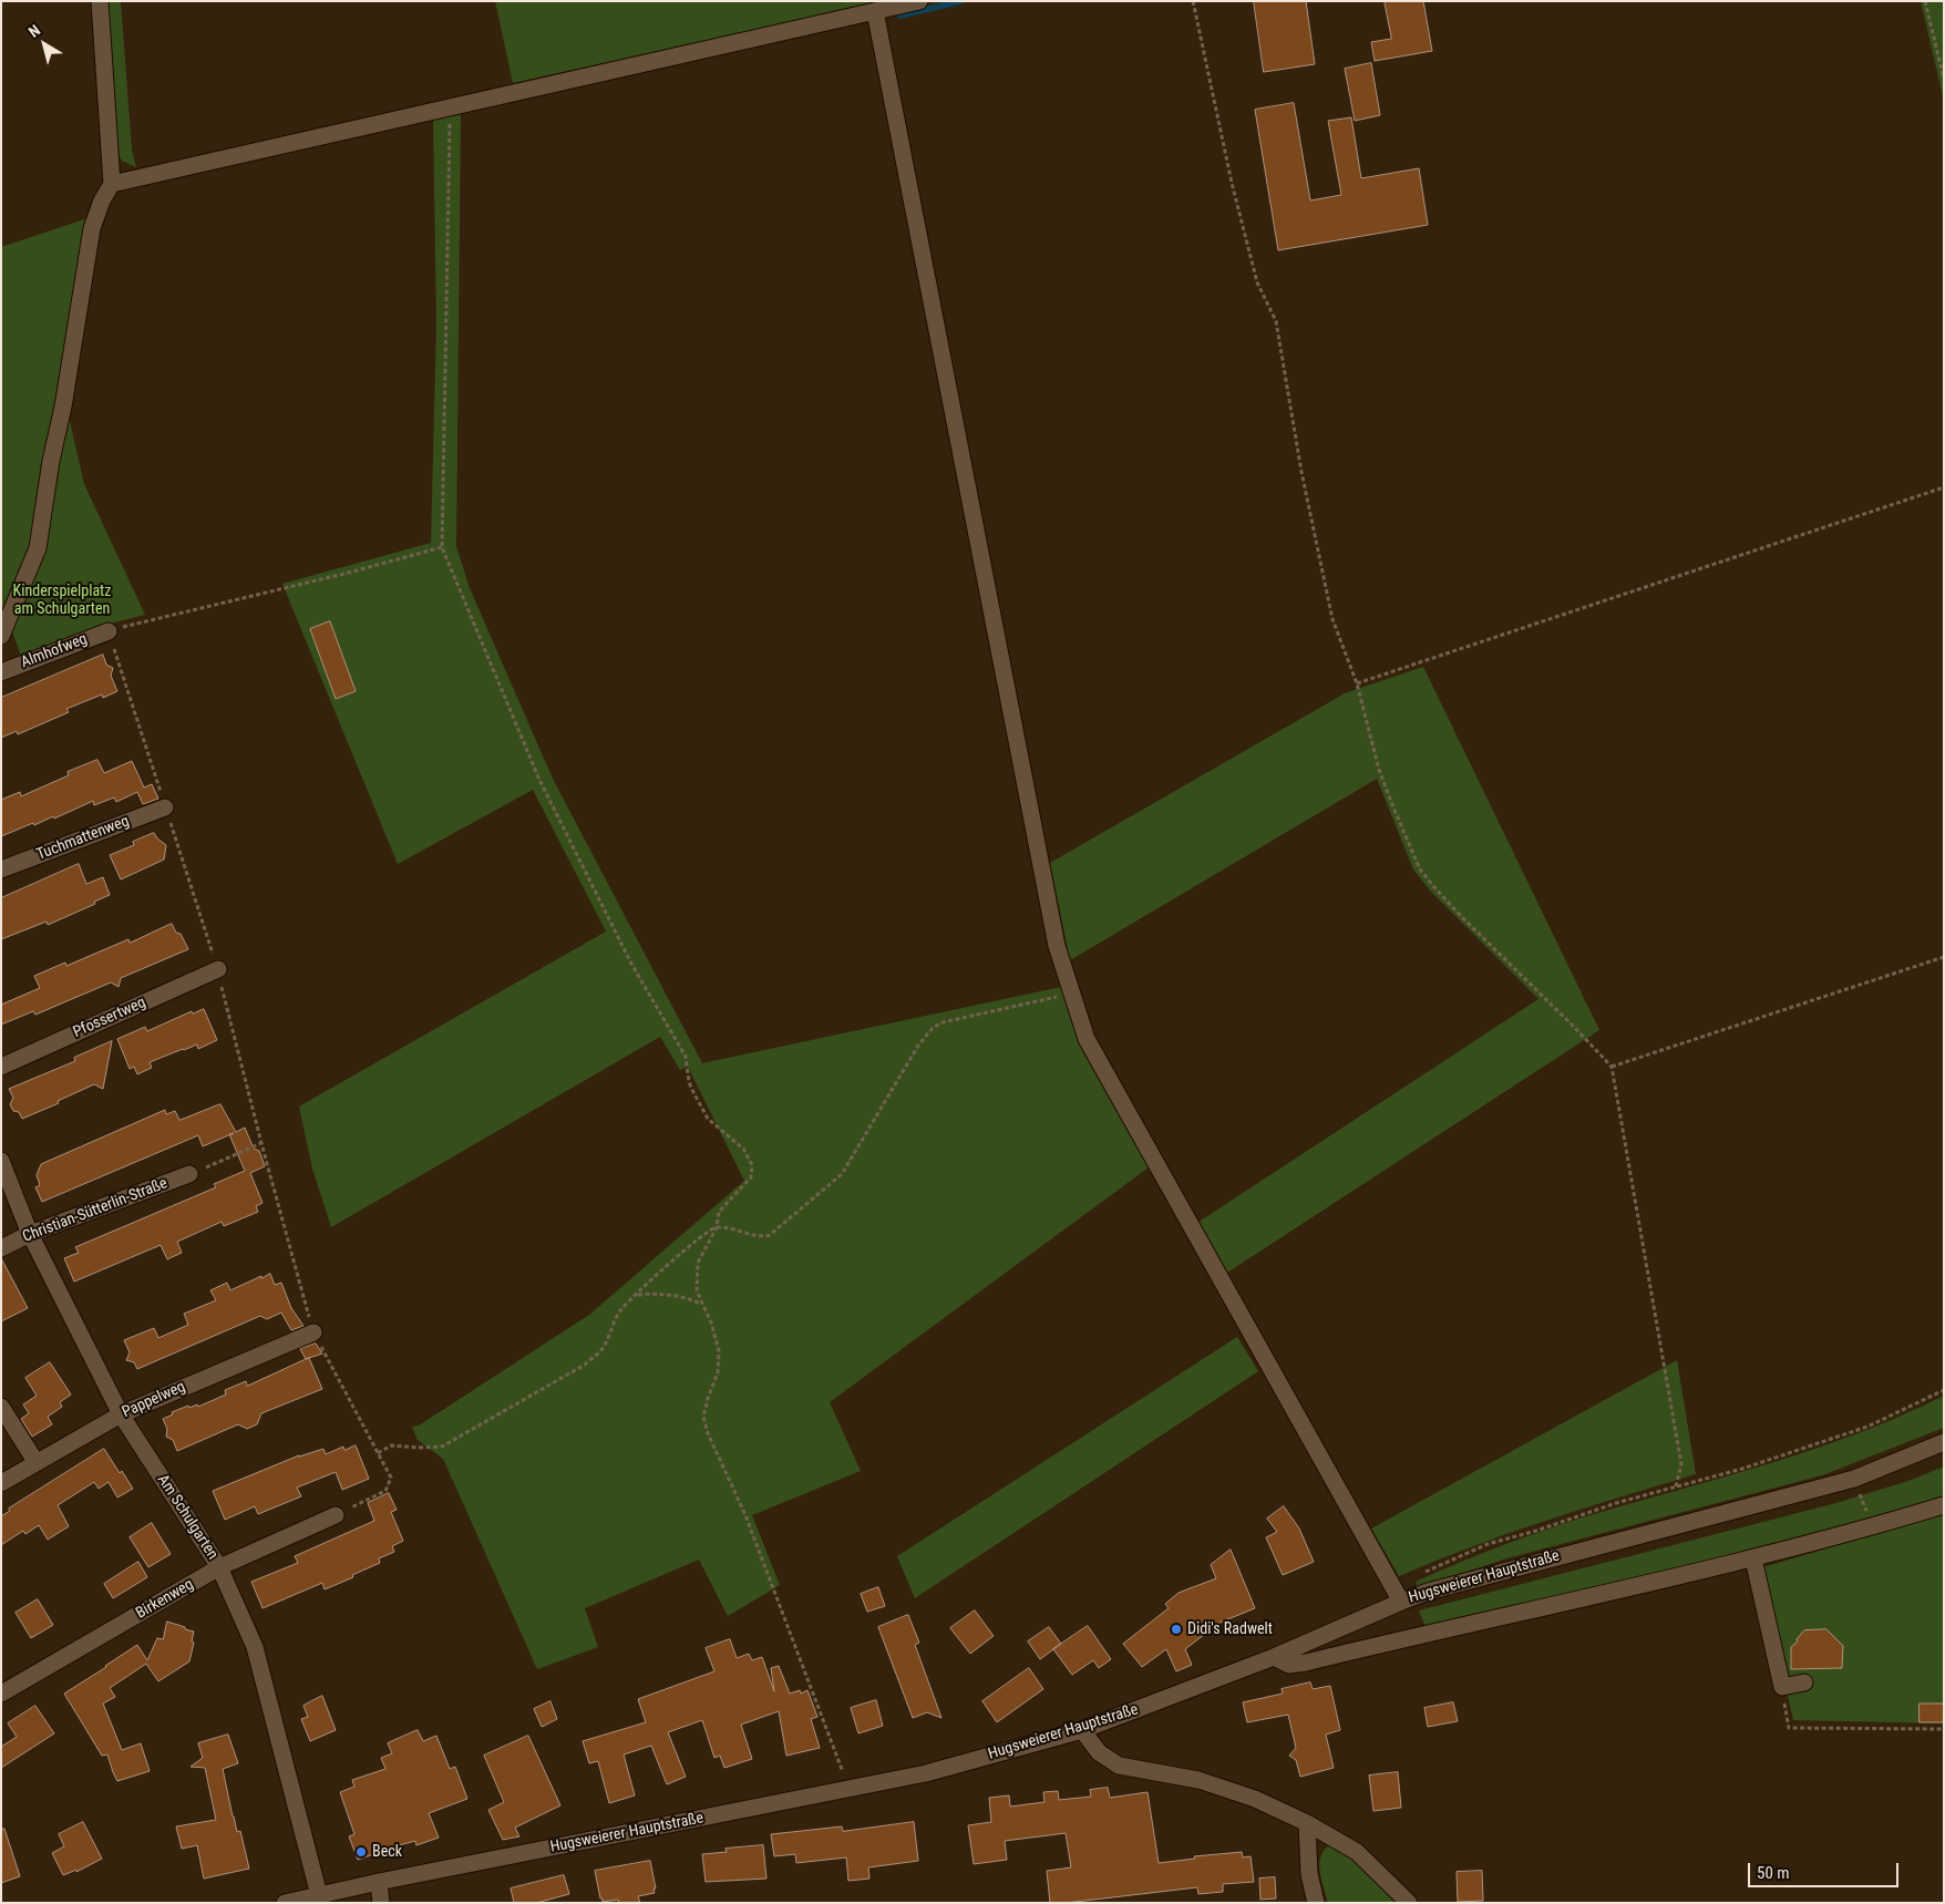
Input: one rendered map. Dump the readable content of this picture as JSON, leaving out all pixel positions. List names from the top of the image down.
{
  "streets": {
    "street": [
      "Almhofweg",
      "Tuchmattenweg",
      "Pfossertweg",
      "Christian-Sütterlin-Straße",
      "Pappelweg",
      "Am Schulgarten",
      "Hugsweierer Hauptstraße",
      "Birkenweg"
    ]
  },
  "crossings": [
    ["Christian-Sütterlin-Straße", "Am Schulgarten"],
    ["Pappelweg", "Am Schulgarten"],
    ["Am Schulgarten", "Hugsweierer Hauptstraße"],
    ["Am Schulgarten", "Birkenweg"]
  ],
  "parks": ["Kinderspielplatz am Schulgarten"],
  "places": ["Didi's Radwelt", "Beck"],
  "scale_bar": "50 m",
  "north": "top left"
}
